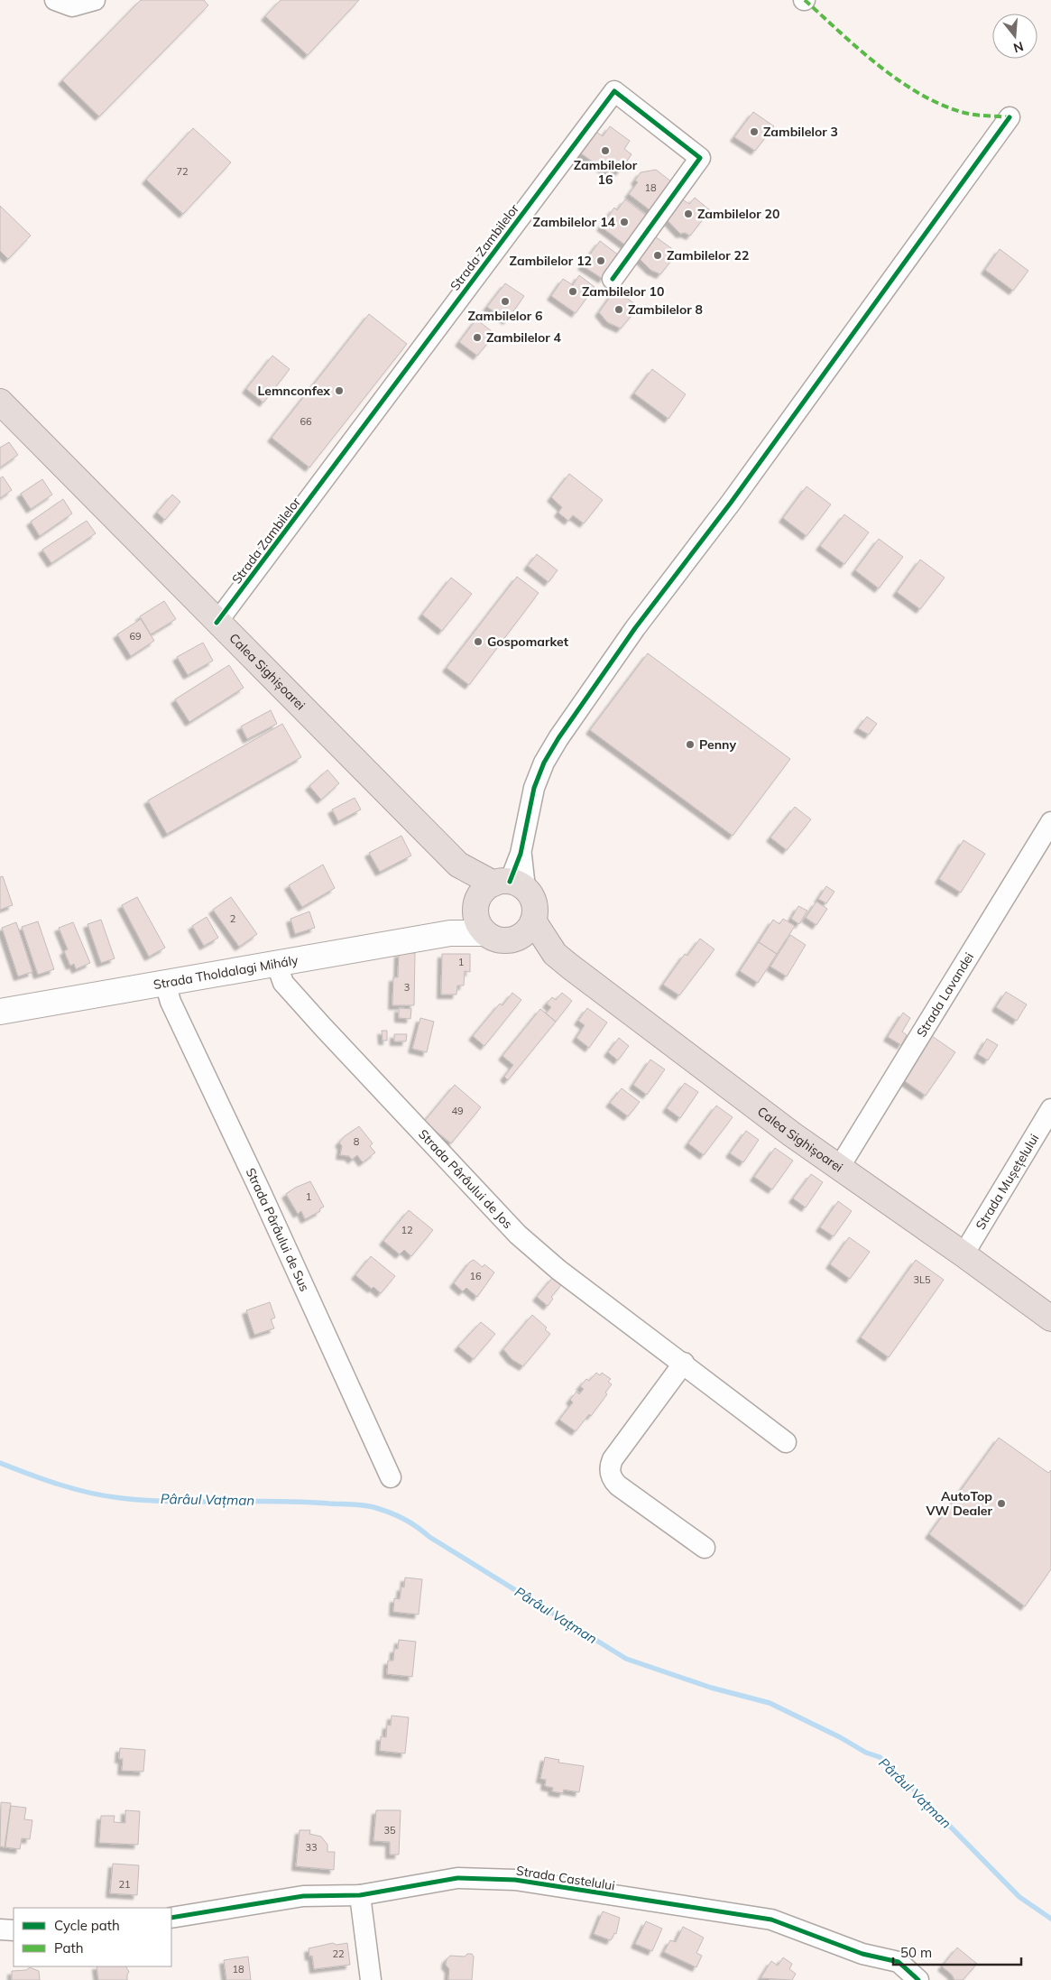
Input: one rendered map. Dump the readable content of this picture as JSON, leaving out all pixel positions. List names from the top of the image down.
{
  "streets": {
    "highway": ["Calea Sighișoarei"],
    "street": [
      "Strada Zambilelor",
      "Strada Tholdalagi Mihály",
      "Strada Lavandei",
      "Strada Pârâului de Jos",
      "Strada Mușețelului",
      "Strada Pârâului de Sus",
      "Strada Castelului"
    ]
  },
  "crossings": [
    ["Strada Zambilelor", "Calea Sighișoarei"],
    ["Calea Sighișoarei", "Strada Tholdalagi Mihály"],
    ["Calea Sighișoarei", "Strada Lavandei"],
    ["Calea Sighișoarei", "Strada Mușețelului"],
    ["Strada Tholdalagi Mihály", "Strada Pârâului de Jos"],
    ["Strada Tholdalagi Mihály", "Strada Pârâului de Sus"]
  ],
  "water": ["Pârâul Vațman"],
  "places": [
    "Zambilelor 3",
    "Zambilelor 16",
    "Zambilelor 20",
    "Zambilelor 14",
    "Zambilelor 22",
    "Zambilelor 12",
    "Zambilelor 10",
    "Zambilelor 6",
    "Zambilelor 8",
    "Zambilelor 4",
    "Lemnconfex",
    "Gospomarket",
    "Penny",
    "AutoTop VW Dealer"
  ],
  "house_numbers": [
    "72",
    "18",
    "66",
    "69",
    "2",
    "1",
    "3",
    "49",
    "8",
    "1",
    "12",
    "16",
    "3L5",
    "35",
    "33",
    "21",
    "22",
    "18"
  ],
  "legend": ["Cycle path", "Path"],
  "scale_bar": "50 m",
  "north": "bottom"
}
